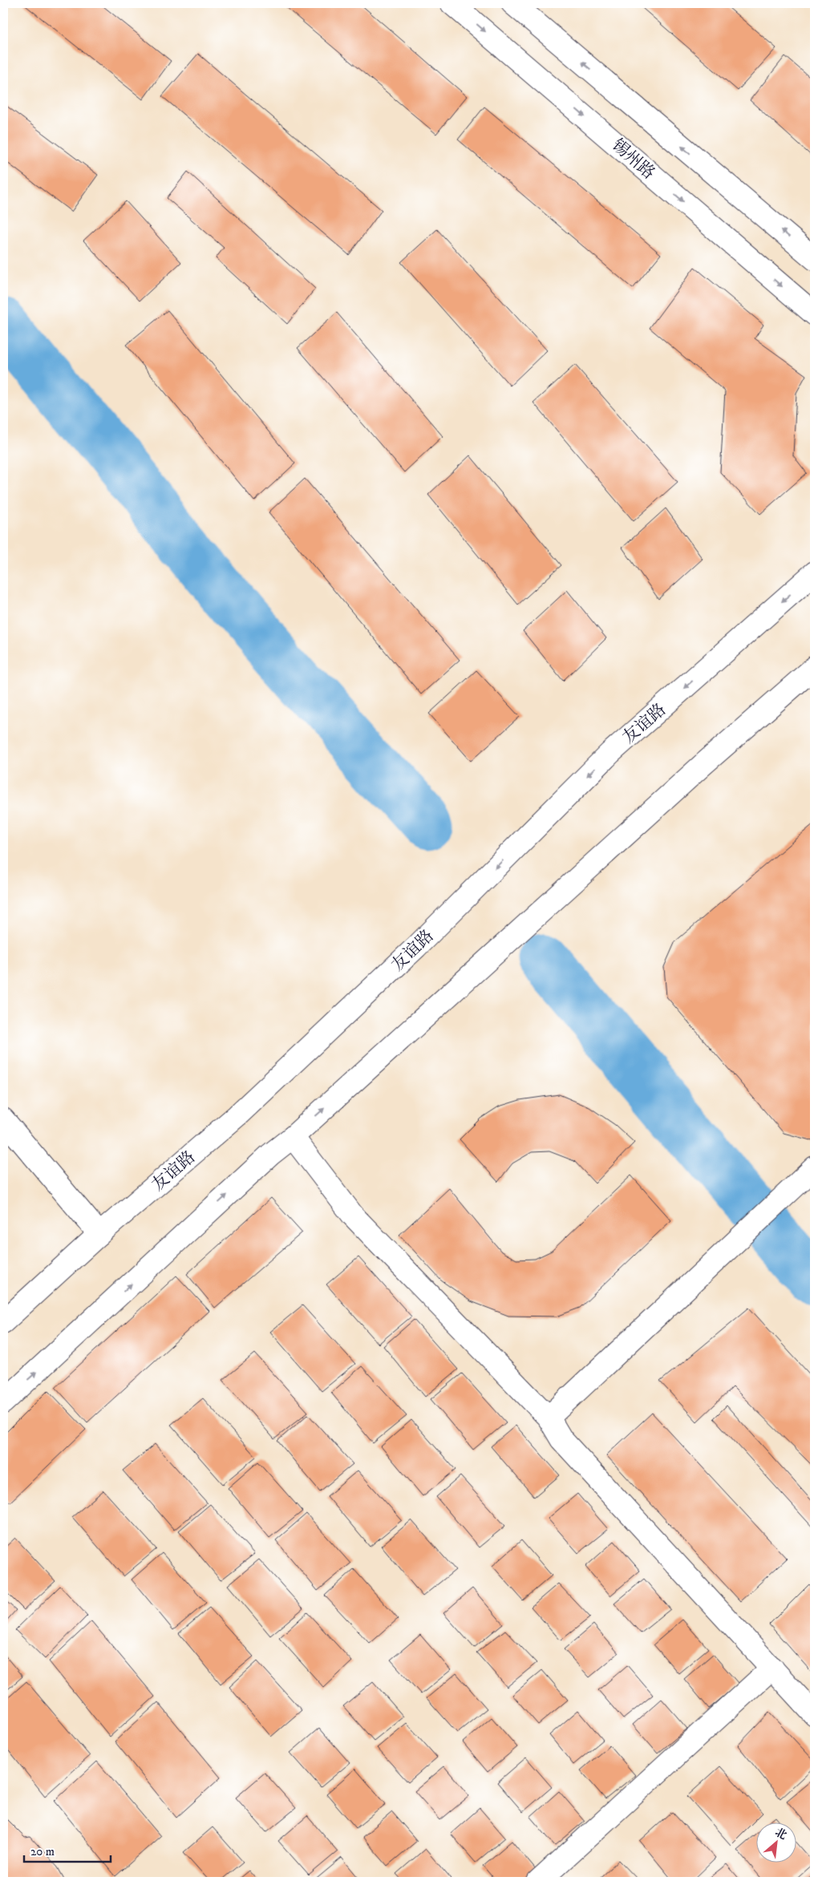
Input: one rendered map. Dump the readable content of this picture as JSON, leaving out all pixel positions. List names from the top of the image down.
{
  "streets": {
    "street": ["锡州路", "友谊路"]
  },
  "scale_bar": "20 m",
  "north": "top right"
}
